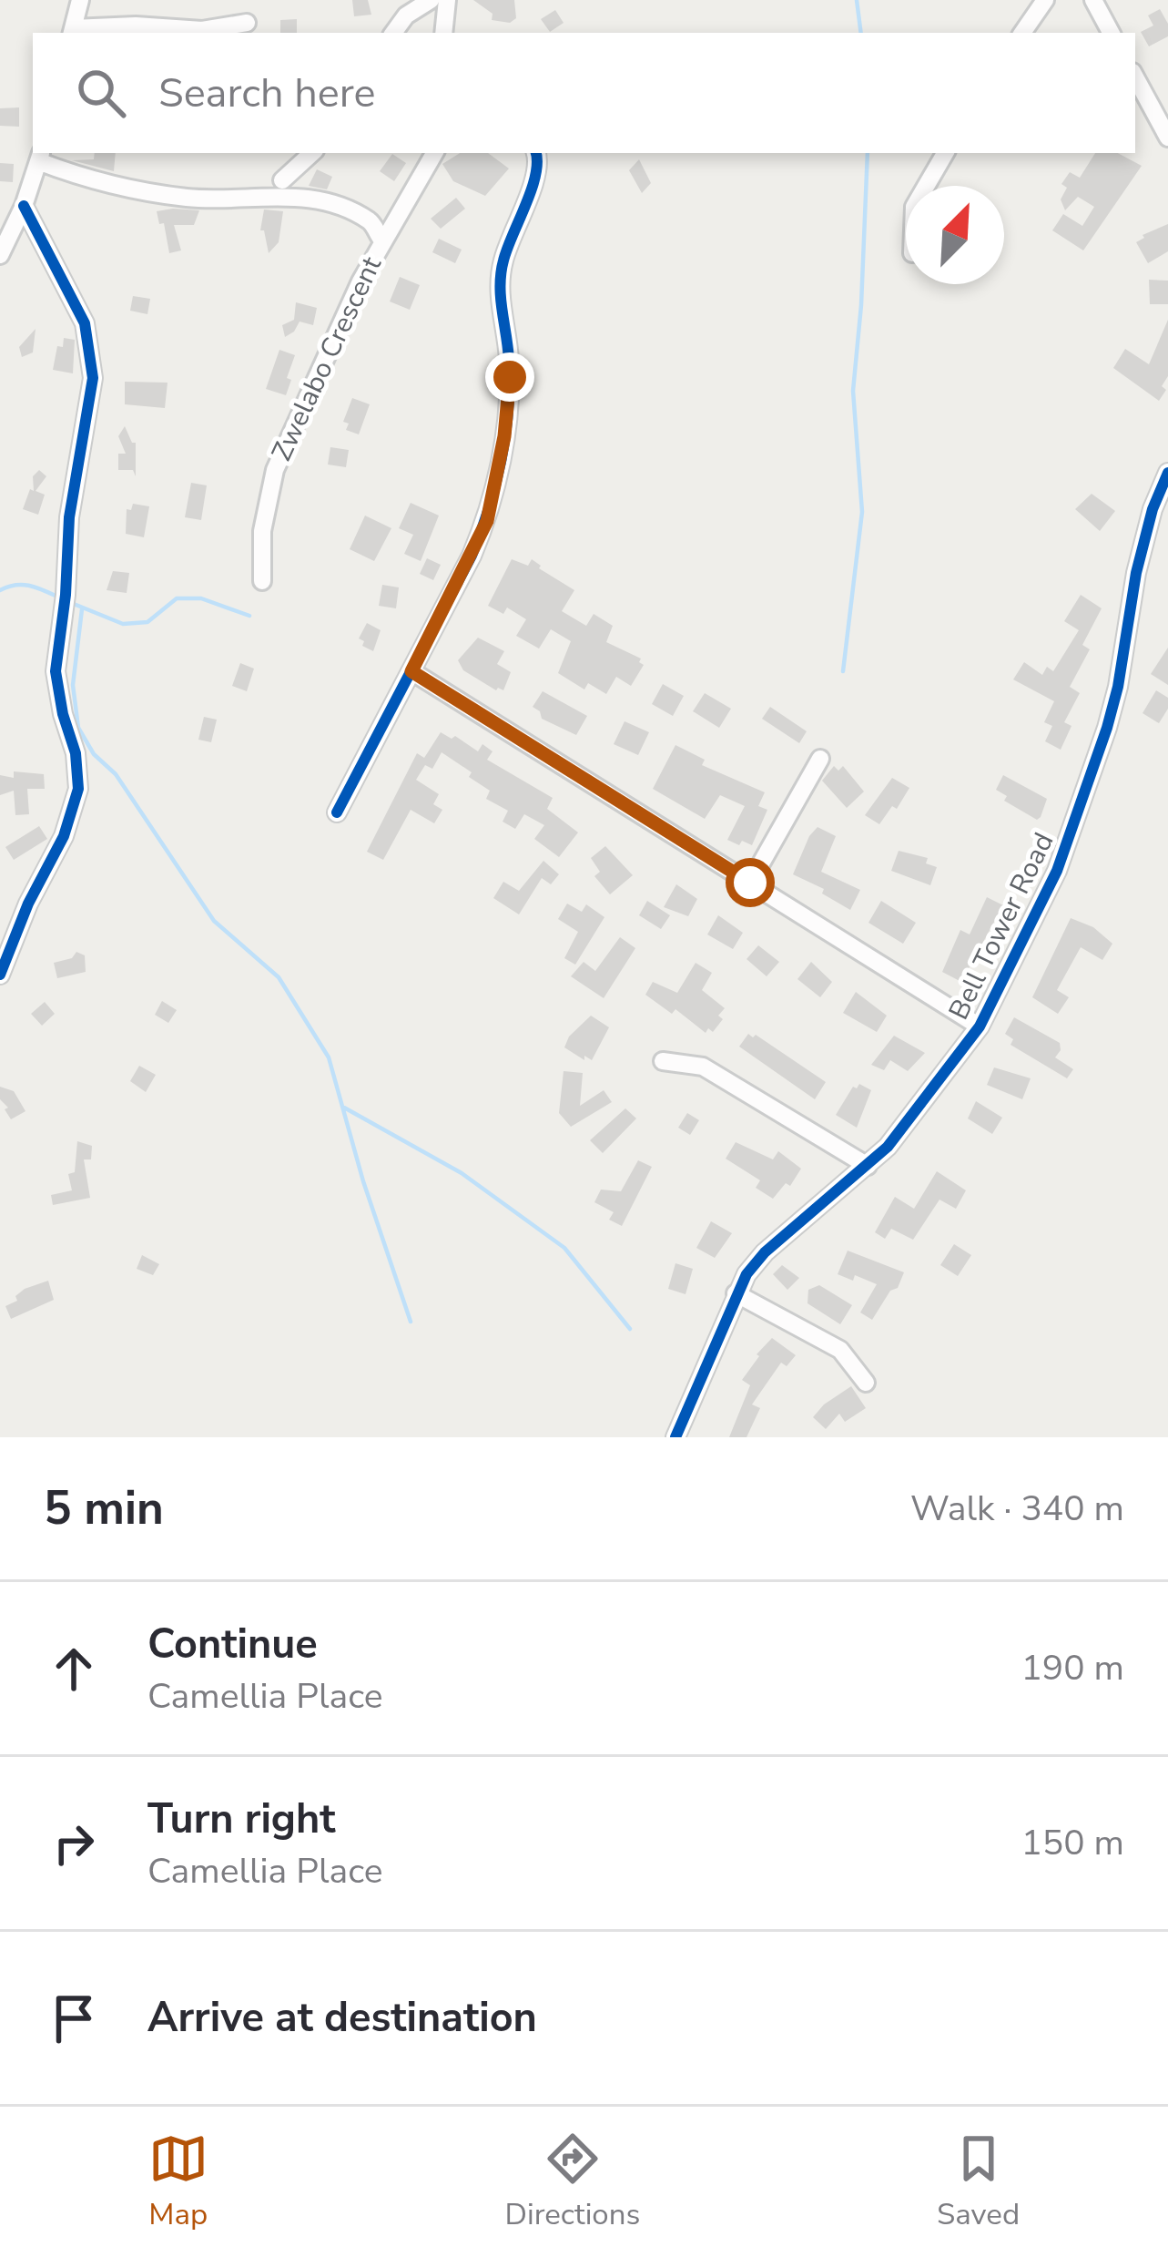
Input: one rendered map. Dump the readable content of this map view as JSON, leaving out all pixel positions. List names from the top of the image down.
{
  "streets": {
    "street": ["Zwelabo Crescent", "Bell Tower Road"]
  },
  "north": "top right",
  "page": {
    "search": "Search here",
    "heading": ["5 min", "Walk · 340 m"],
    "list": [
      ["Continue", "Camellia Place", "190 m"],
      ["Turn right", "Camellia Place", "150 m"],
      "Arrive at destination"
    ],
    "nav": ["Map", "Directions", "Saved"]
  }
}
